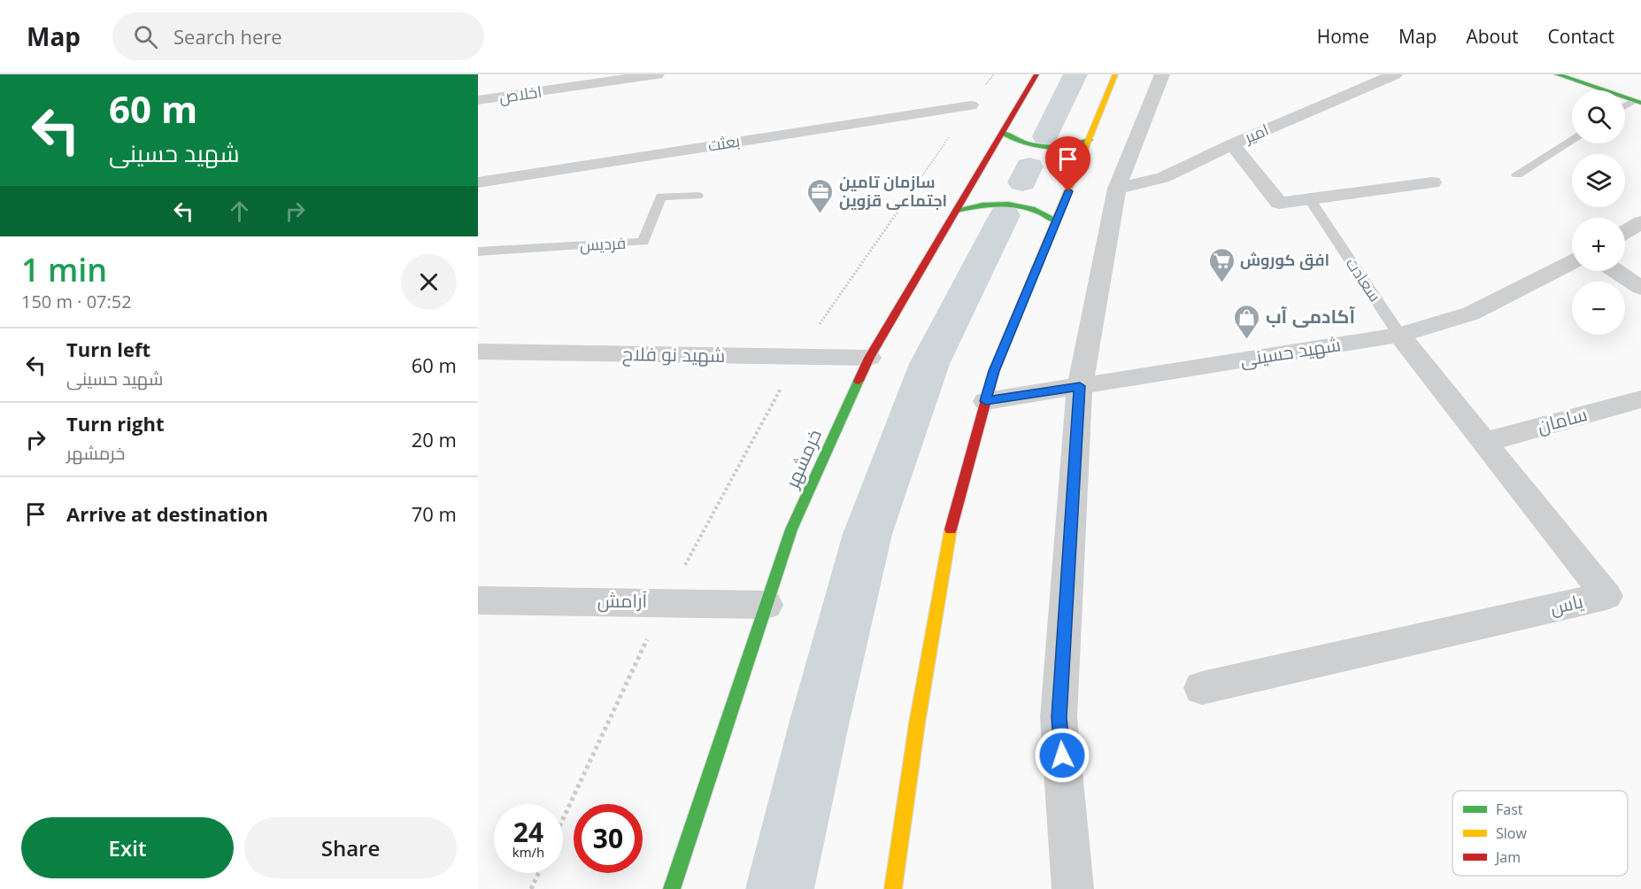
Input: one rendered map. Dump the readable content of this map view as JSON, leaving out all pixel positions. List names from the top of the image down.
{
  "streets": {
    "main road": ["خرمشهر"],
    "street": [
      "اخلاص",
      "امیر",
      "بعثت",
      "شهید حسینی",
      "شهید نو فلاح",
      "سامان",
      "آرامش",
      "یاس"
    ],
    "lane": ["فردیس", "سعادت"]
  },
  "crossings": [
    ["سعادت", "شهید حسینی"],
    ["سعادت", "یاس"],
    ["شهید حسینی", "یاس"],
    ["شهید نو فلاح", "خرمشهر"],
    ["سامان", "یاس"],
    ["خرمشهر", "آرامش"]
  ],
  "places": {
    "office": ["سازمان تامین اجتماعی قزوین"],
    "supermarket": ["افق کوروش"],
    "shop": ["آکادمی آب"]
  },
  "legend": ["Fast", "Slow", "Jam"],
  "page": {
    "header": "Map",
    "search": "Search here",
    "nav": [
      "Home",
      "Map",
      "About",
      "Contact"
    ],
    "turn": ["60 m", "شهید حسینی"],
    "map_buttons": ["+", "−"],
    "heading": ["1 min", "150 m · 07:52"],
    "list": [
      {
        "name": "Turn left",
        "note": "شهید حسینی",
        "value": "60 m"
      },
      {
        "name": "Turn right",
        "note": "خرمشهر",
        "value": "20 m"
      },
      {
        "name": "Arrive at destination",
        "value": "70 m"
      }
    ],
    "speed": "24 km/h",
    "limit": "30",
    "buttons": ["Exit", "Share"]
  }
}
